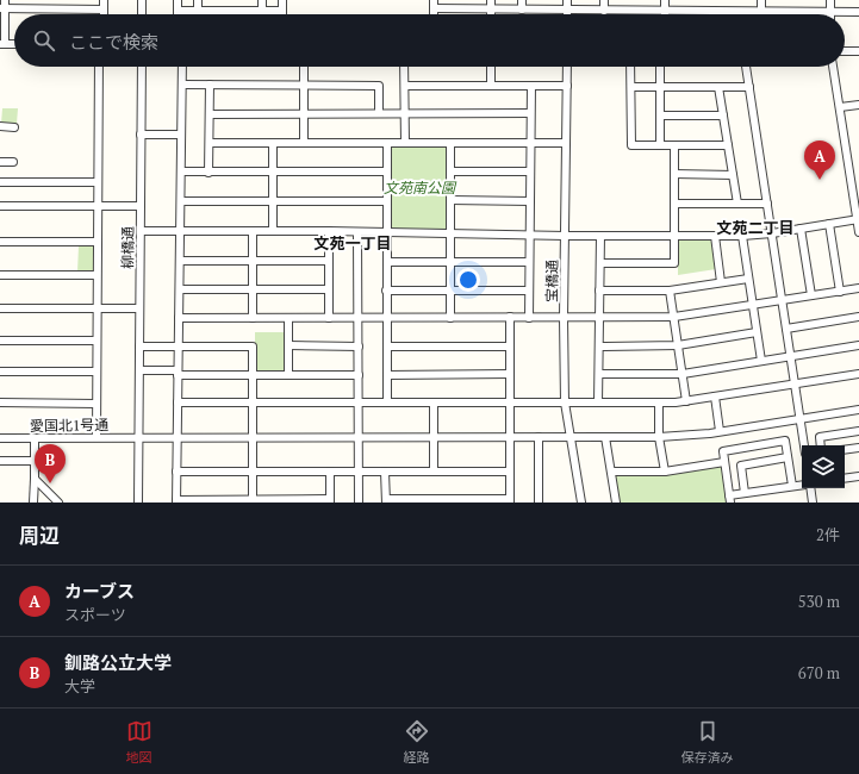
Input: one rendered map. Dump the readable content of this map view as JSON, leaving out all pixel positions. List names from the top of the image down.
{
  "streets": {
    "street": ["柳橋通", "宝橋通", "愛国北1号通"]
  },
  "crossings": [
    ["柳橋通", "愛国北1号通"],
    ["宝橋通", "愛国北1号通"]
  ],
  "districts": ["文苑二丁目", "文苑一丁目"],
  "parks": ["文苑南公園"],
  "page": {
    "search": "ここで検索",
    "pins": ["A", "B"],
    "heading": ["周辺", "2件"],
    "list": [
      {
        "mark": "A",
        "name": "カーブス",
        "note": "スポーツ",
        "value": "530 m"
      },
      {
        "mark": "B",
        "name": "釧路公立大学",
        "note": "大学",
        "value": "670 m"
      }
    ],
    "nav": ["地図", "経路", "保存済み"]
  }
}
